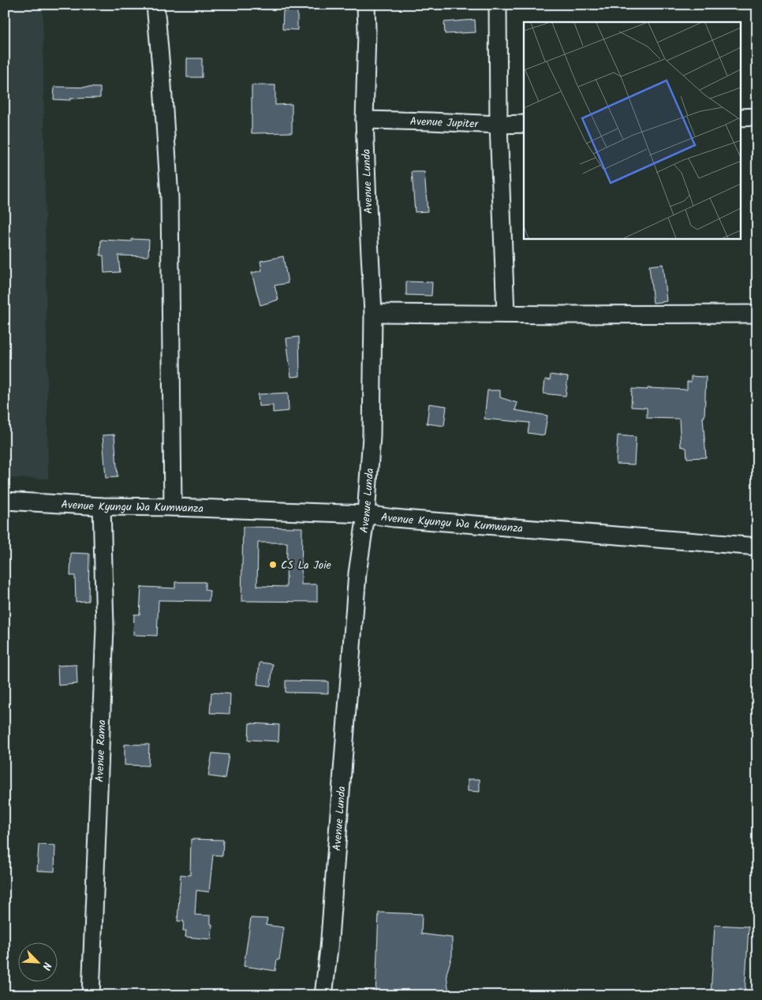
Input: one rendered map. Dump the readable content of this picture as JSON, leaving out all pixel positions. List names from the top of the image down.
{
  "streets": {
    "street": [
      "Avenue Jupiter",
      "Avenue Lunda",
      "Avenue Kyungu Wa Kumwanza",
      "Avenue Rama"
    ]
  },
  "crossings": [
    ["Avenue Jupiter", "Avenue Lunda"],
    ["Avenue Lunda", "Avenue Kyungu Wa Kumwanza"],
    ["Avenue Kyungu Wa Kumwanza", "Avenue Rama"]
  ],
  "places": ["CS La Joie"],
  "north": "bottom right"
}
